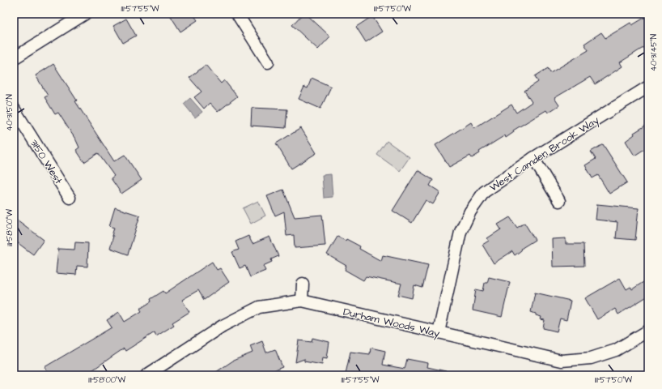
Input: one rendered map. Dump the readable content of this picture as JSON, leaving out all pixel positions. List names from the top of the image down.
{
  "streets": {
    "street": ["West Camden Brook Way", "3150 West", "Durham Woods Way"]
  },
  "crossings": [
    ["West Camden Brook Way", "Durham Woods Way"]
  ],
  "coordinates": [
    "111°57'55\"W",
    "111°57'50\"W",
    "40°31'45\"N",
    "40°31'50\"N",
    "111°58'00\"W"
  ]
}
